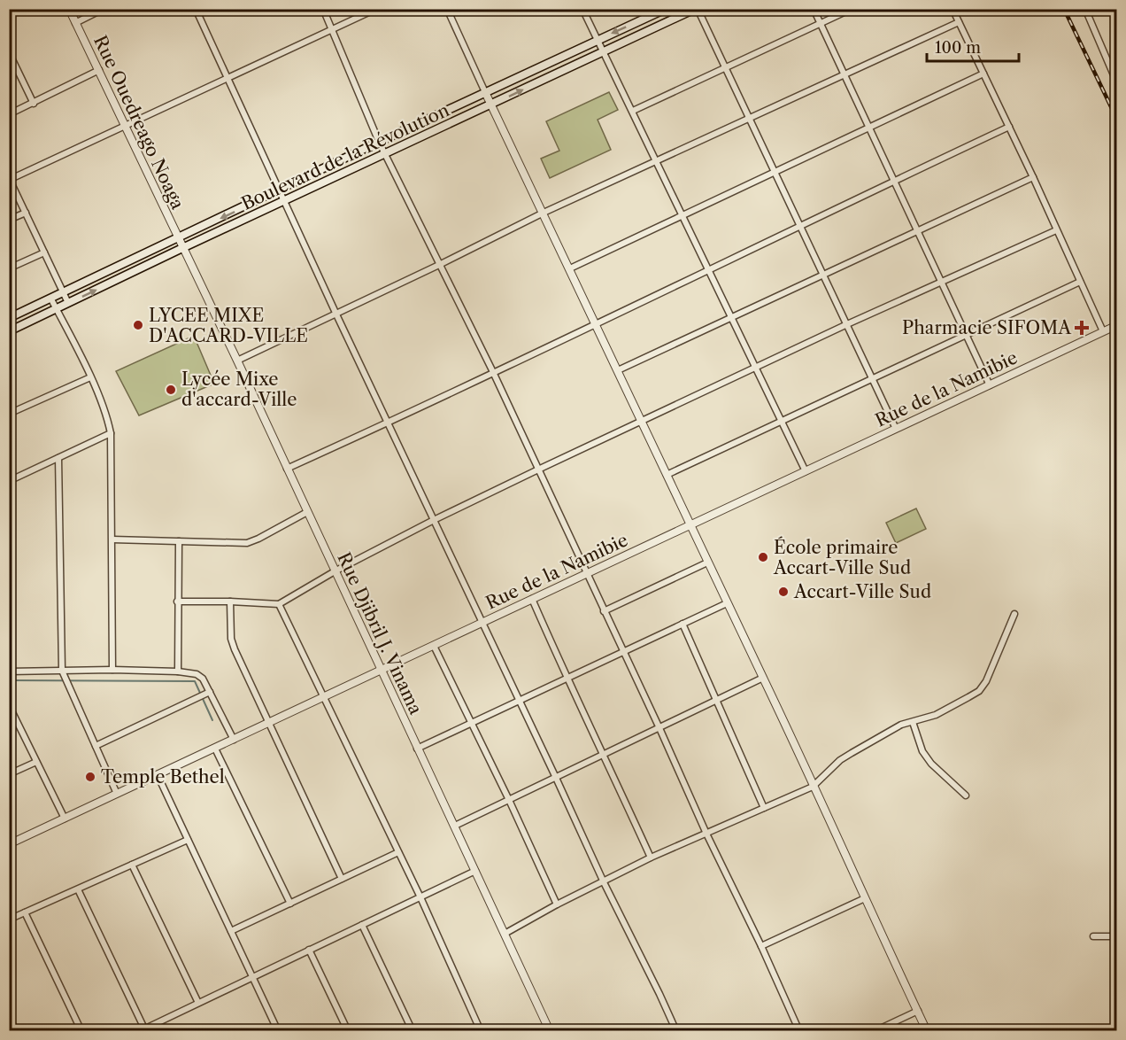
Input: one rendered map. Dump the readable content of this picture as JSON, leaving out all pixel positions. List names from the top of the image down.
{
  "streets": {
    "main road": ["Boulevard de la Révolution"],
    "street": ["Rue Ouedreago Noaga", "Rue de la Namibie", "Rue Djibril J. Vinama"]
  },
  "crossings": [
    ["Rue Ouedreago Noaga", "Boulevard de la Révolution"],
    ["Rue Ouedreago Noaga", "Rue Djibril J. Vinama"],
    ["Boulevard de la Révolution", "Rue Djibril J. Vinama"],
    ["Rue de la Namibie", "Rue Djibril J. Vinama"]
  ],
  "places": {
    "other": [
      "LYCEE MIXE D'ACCARD-VILLE",
      "Lycée Mixe d'accard-Ville",
      "École primaire Accart-Ville Sud",
      "Accart-Ville Sud",
      "Temple Bethel"
    ],
    "health": ["Pharmacie SIFOMA"]
  },
  "scale_bar": "100 m"
}
